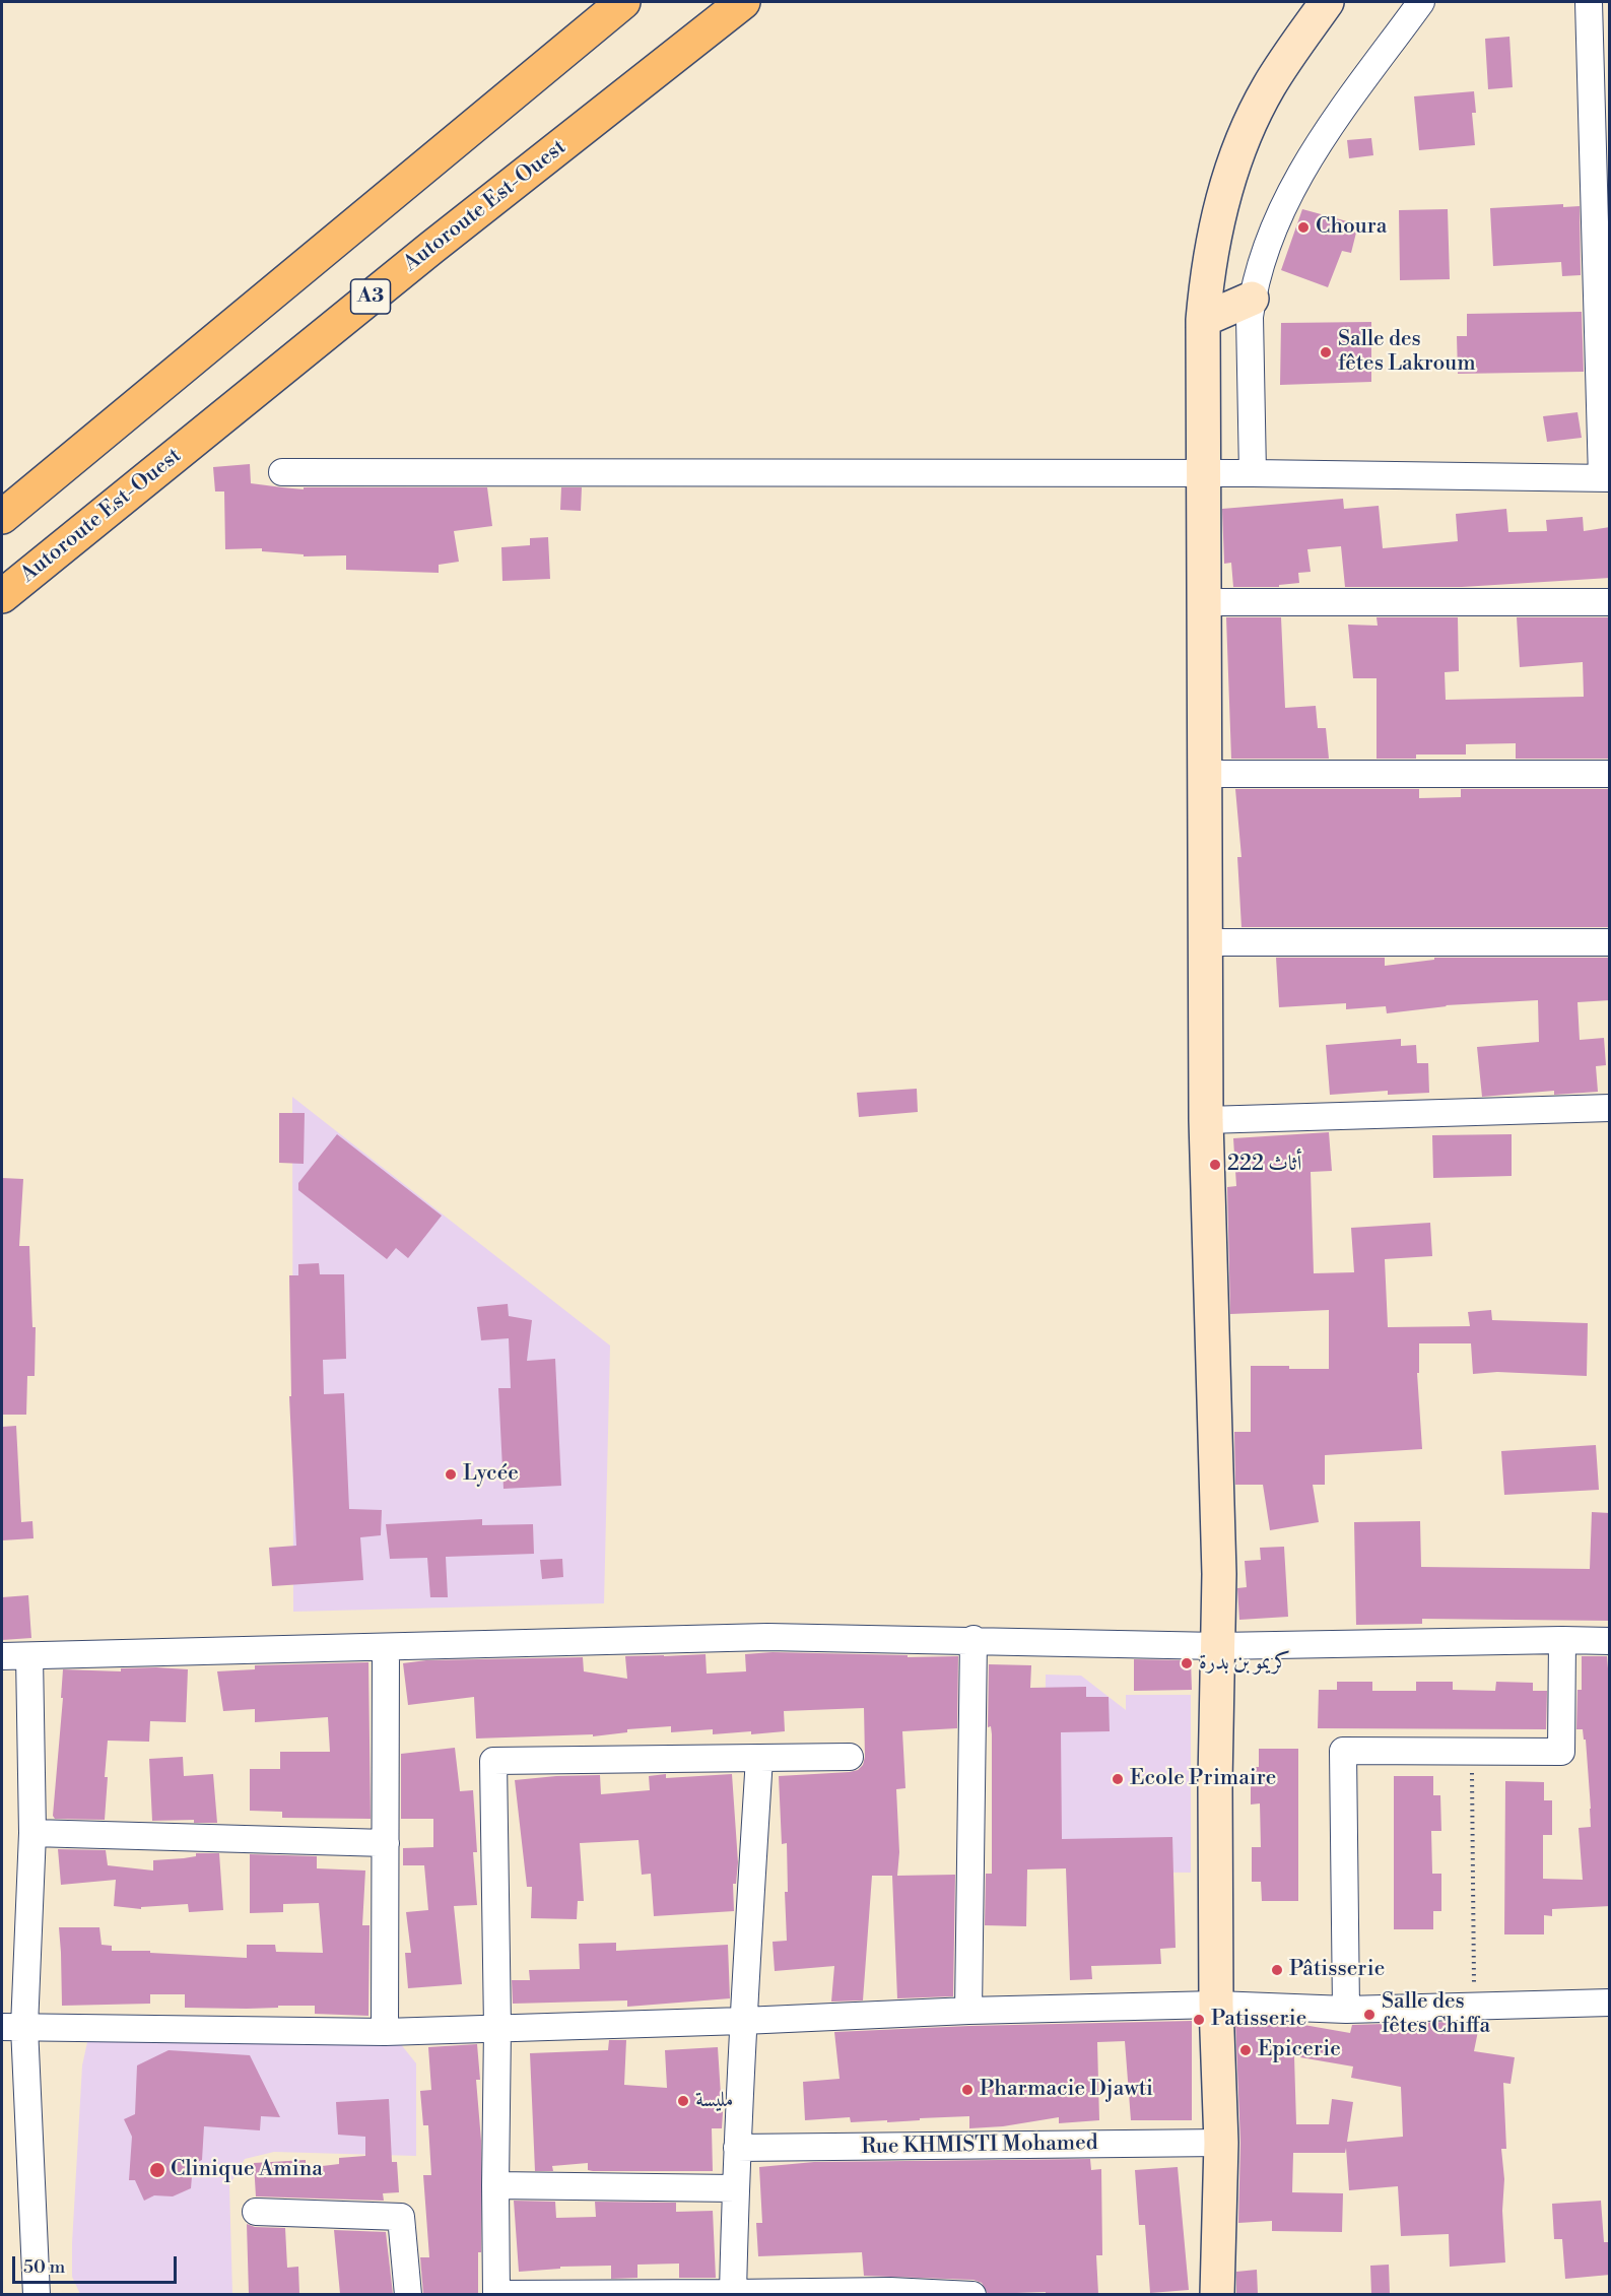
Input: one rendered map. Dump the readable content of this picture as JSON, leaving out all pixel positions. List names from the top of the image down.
{
  "streets": {
    "highway": ["Autoroute Est-Ouest", "A3"],
    "street": ["Rue KHMISTI Mohamed"]
  },
  "places": [
    "Choura",
    "Salle des fêtes Lakroum",
    "أثاث 222",
    "Lycée",
    "كريمو بن بدرة",
    "Ecole Primaire",
    "Pâtisserie",
    "Salle des fêtes Chiffa",
    "Patisserie",
    "Epicerie",
    "Pharmacie Djawti",
    "مليسة",
    "Clinique Amina"
  ],
  "scale_bar": "50 m"
}
